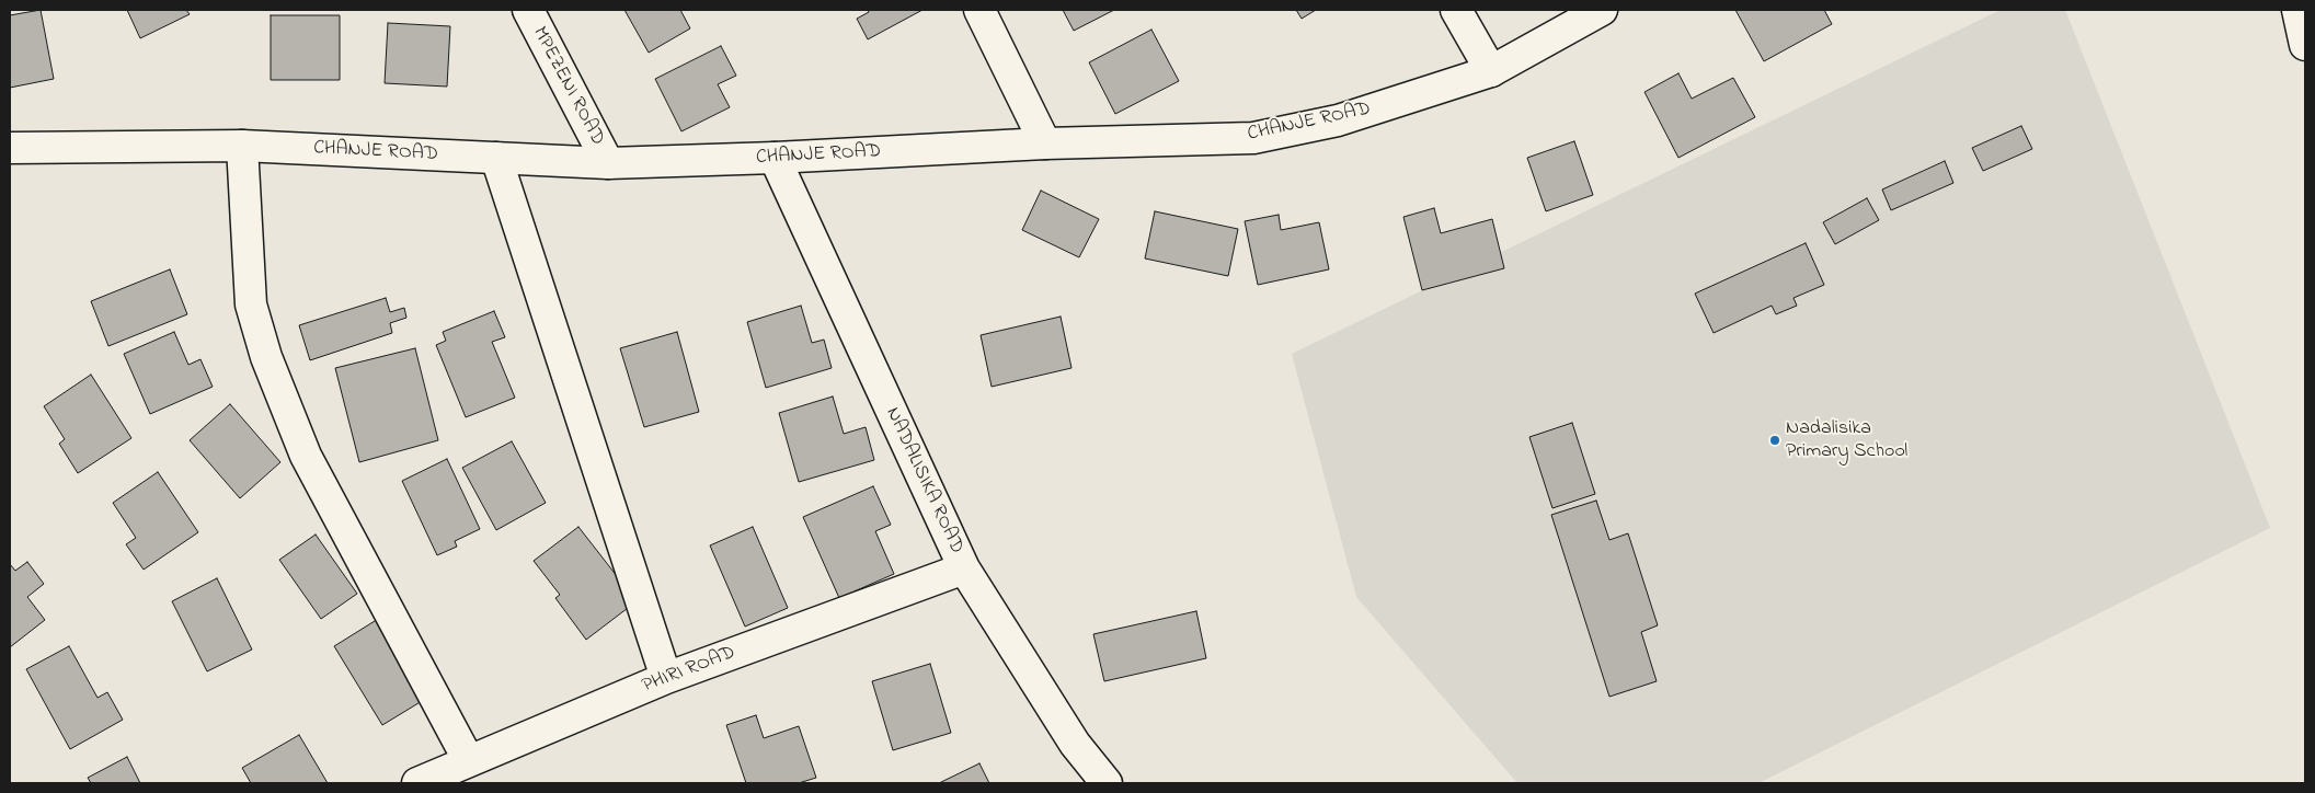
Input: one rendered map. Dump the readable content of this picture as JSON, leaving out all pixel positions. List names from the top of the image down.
{
  "streets": {
    "street": [
      "MPEZENI ROAD",
      "CHANJE ROAD",
      "NADALISIKA ROAD",
      "PHIRI ROAD"
    ]
  },
  "crossings": [
    ["MPEZENI ROAD", "CHANJE ROAD"],
    ["CHANJE ROAD", "NADALISIKA ROAD"],
    ["NADALISIKA ROAD", "PHIRI ROAD"]
  ],
  "places": ["Nadalisika Primary School"]
}
